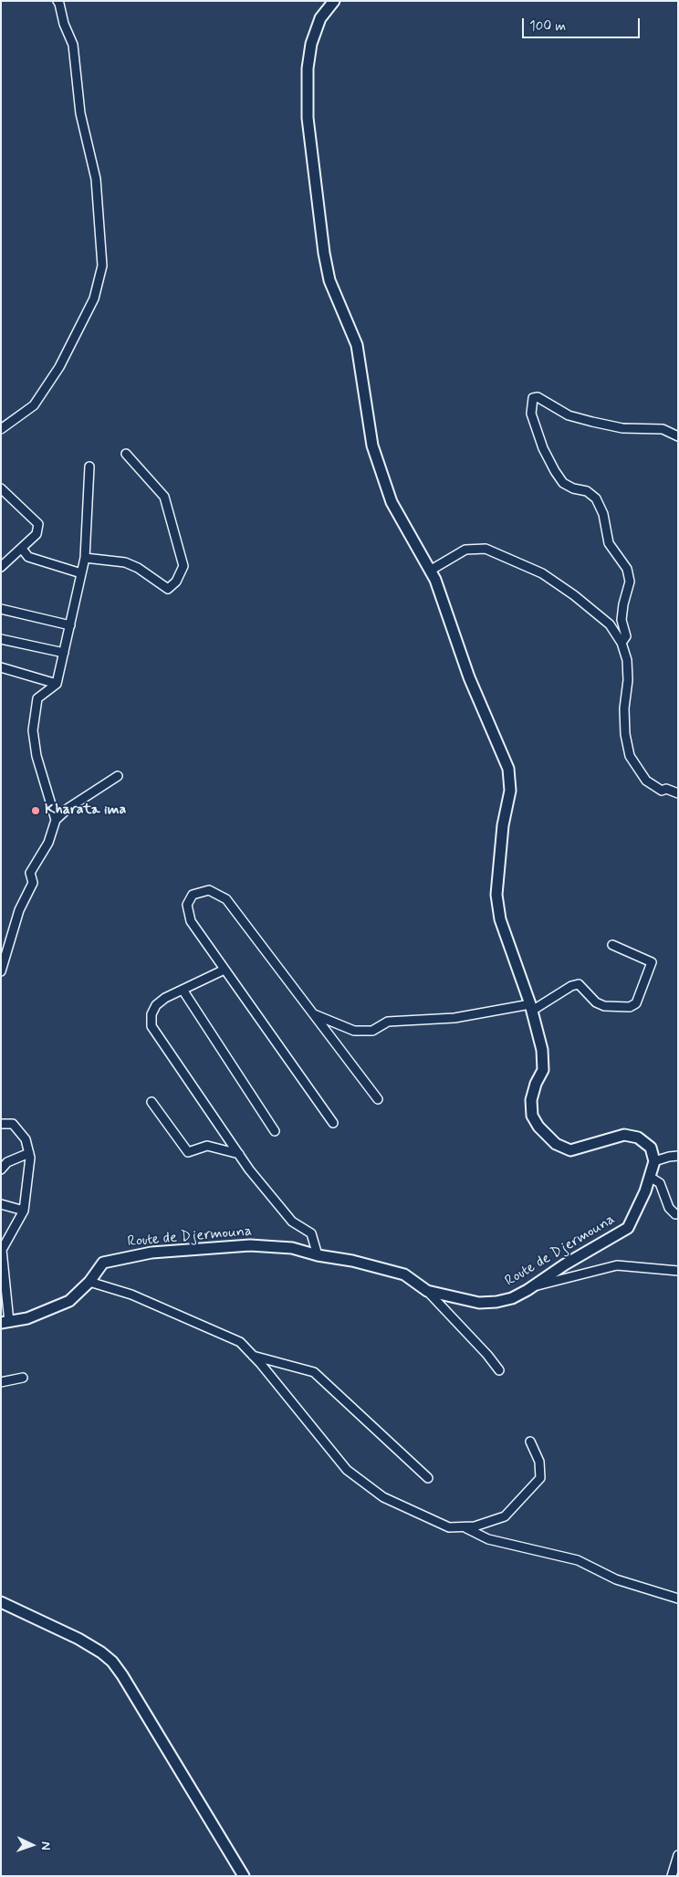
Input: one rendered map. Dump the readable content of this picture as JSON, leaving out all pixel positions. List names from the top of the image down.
{
  "streets": {
    "street": ["Route de Djermouna"]
  },
  "places": ["Kharata ima"],
  "scale_bar": "100 m",
  "north": "right"
}
